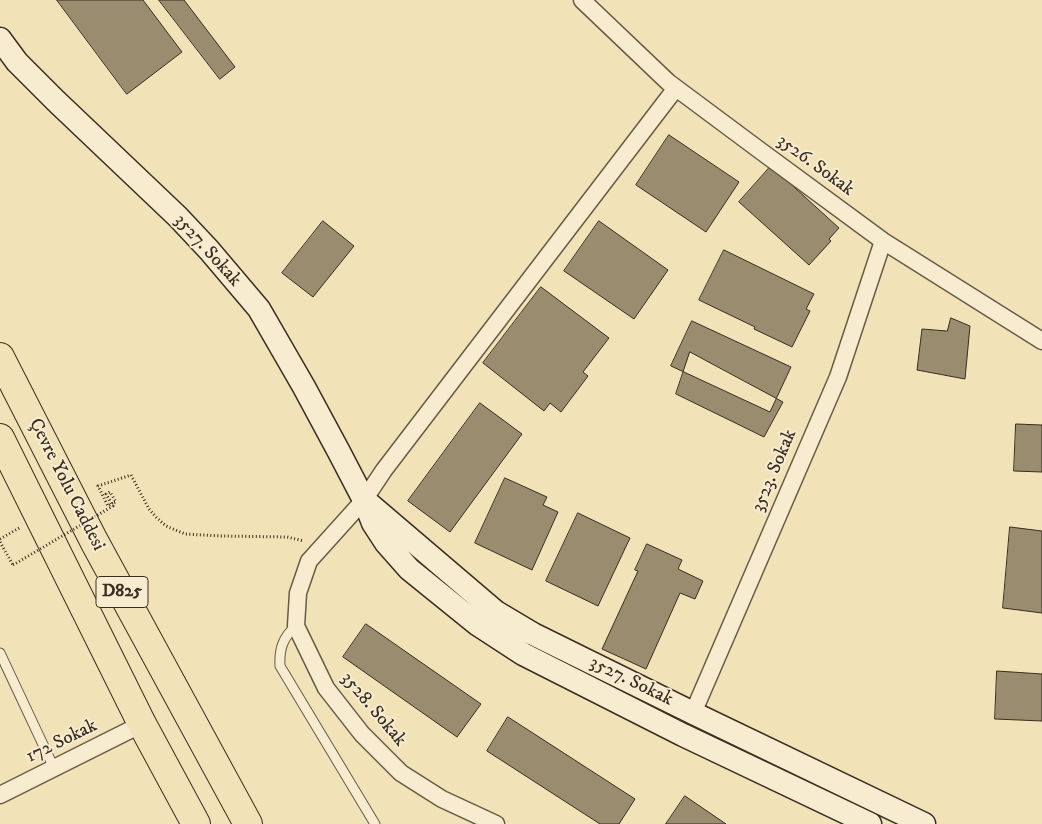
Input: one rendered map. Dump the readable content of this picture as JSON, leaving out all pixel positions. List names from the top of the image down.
{
  "streets": {
    "highway": ["Çevre Yolu Caddesi", "D825"],
    "street": [
      "3526. Sokak",
      "3527. Sokak",
      "3523. Sokak",
      "3528. Sokak",
      "172 Sokak"
    ]
  },
  "crossings": [
    ["3526. Sokak", "3523. Sokak"],
    ["3526. Sokak", "3528. Sokak"],
    ["3527. Sokak", "3523. Sokak"],
    ["3527. Sokak", "3528. Sokak"],
    ["Çevre Yolu Caddesi", "172 Sokak"]
  ]
}
